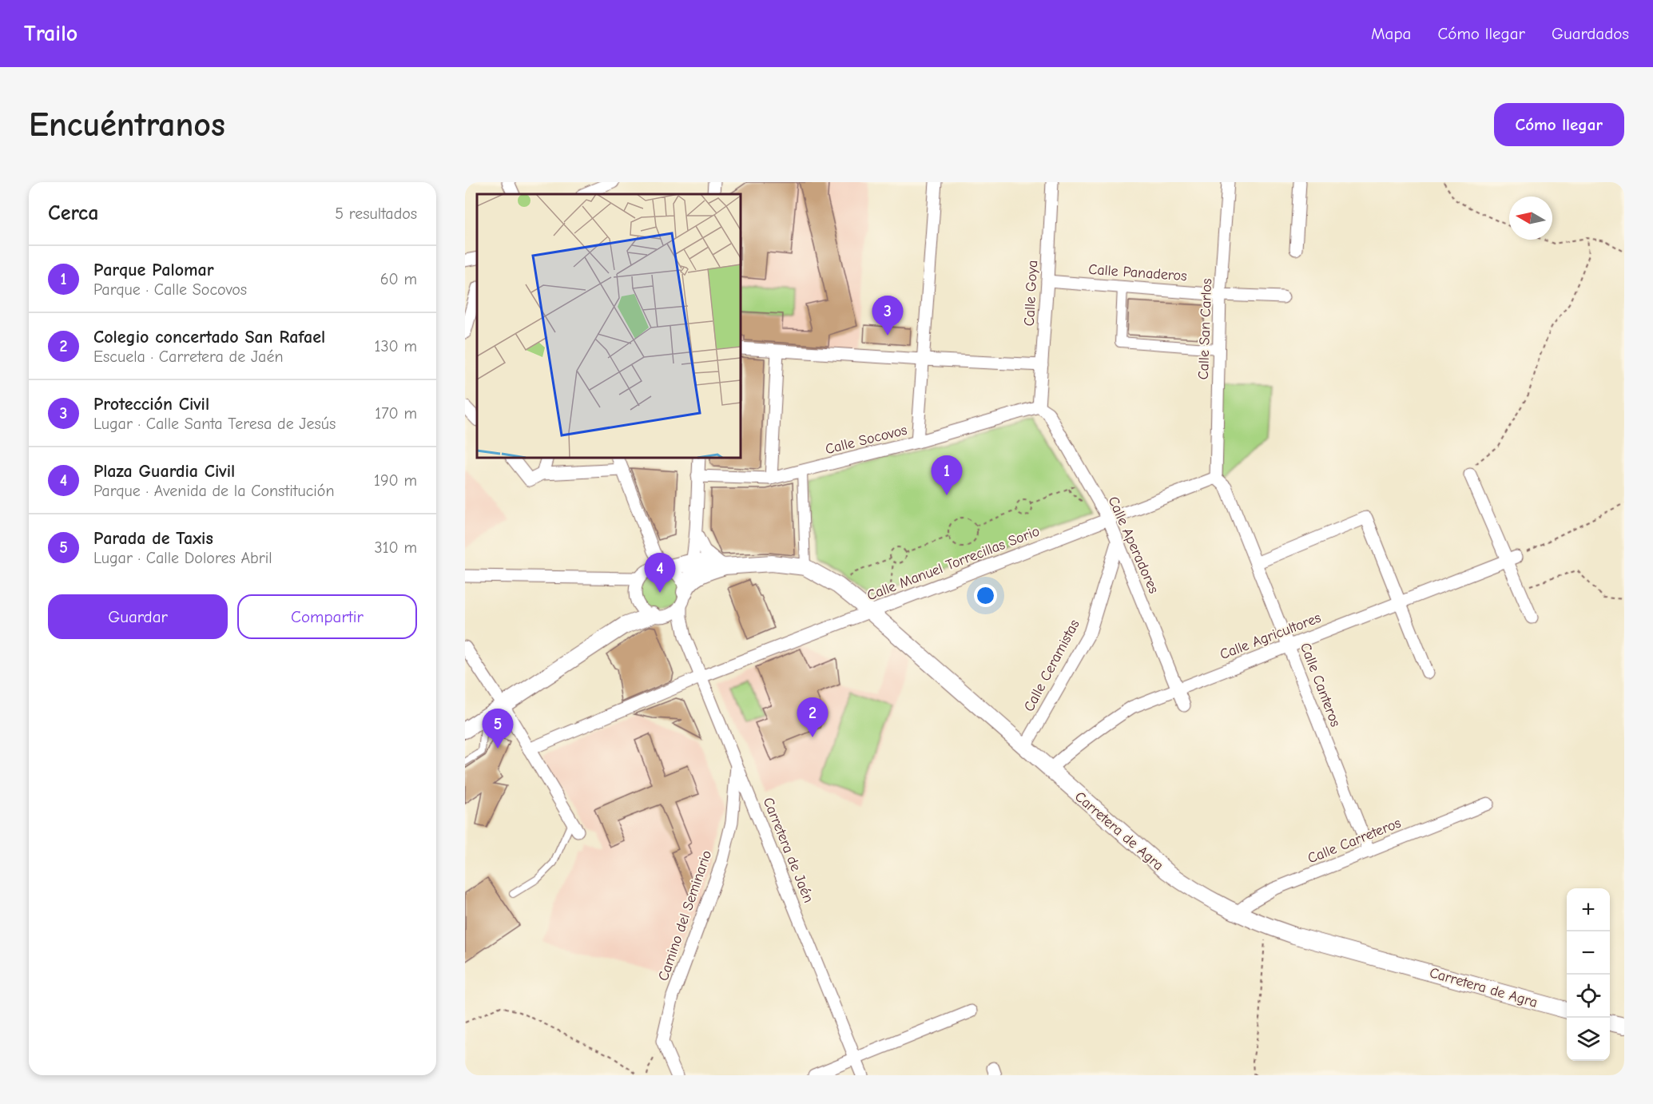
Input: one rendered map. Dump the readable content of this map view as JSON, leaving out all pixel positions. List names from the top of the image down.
{
  "streets": {
    "street": [
      "Calle Panaderos",
      "Calle Goya",
      "Calle San Carlos",
      "Calle Socovos",
      "Calle Aperadores",
      "Calle Manuel Torrecillas Sorio",
      "Calle Agricultores",
      "Calle Ceramistas",
      "Calle Canteros",
      "Carretera de Agra",
      "Calle Carreteros",
      "Carretera de Jaén",
      "Camino del Seminario"
    ]
  },
  "crossings": [
    ["Calle Panaderos", "Calle Goya"],
    ["Calle Panaderos", "Calle San Carlos"],
    ["Calle Goya", "Calle Socovos"],
    ["Calle Goya", "Calle Aperadores"],
    ["Calle San Carlos", "Calle Manuel Torrecillas Sorio"],
    ["Calle San Carlos", "Calle Canteros"],
    ["Calle Socovos", "Calle Aperadores"],
    ["Calle Aperadores", "Calle Manuel Torrecillas Sorio"],
    ["Calle Aperadores", "Calle Agricultores"],
    ["Calle Aperadores", "Calle Ceramistas"],
    ["Calle Manuel Torrecillas Sorio", "Calle Canteros"],
    ["Calle Manuel Torrecillas Sorio", "Carretera de Agra"],
    ["Calle Manuel Torrecillas Sorio", "Carretera de Jaén"],
    ["Calle Agricultores", "Calle Canteros"],
    ["Calle Agricultores", "Carretera de Agra"],
    ["Calle Ceramistas", "Carretera de Agra"],
    ["Calle Canteros", "Calle Carreteros"],
    ["Carretera de Agra", "Calle Carreteros"],
    ["Carretera de Agra", "Carretera de Jaén"],
    ["Carretera de Jaén", "Camino del Seminario"]
  ],
  "north": "left",
  "page": {
    "header": "Trailo",
    "nav": ["Mapa", "Cómo llegar", "Guardados"],
    "buttons": [
      "Cómo llegar",
      ["Guardar", "Compartir"]
    ],
    "title": "Encuéntranos",
    "heading": ["Cerca", "5 resultados"],
    "list": [
      {
        "mark": "1",
        "name": "Parque Palomar",
        "note": "Parque · Calle Socovos",
        "value": "60 m"
      },
      {
        "mark": "2",
        "name": "Colegio concertado San Rafael",
        "note": "Escuela · Carretera de Jaén",
        "value": "130 m"
      },
      {
        "mark": "3",
        "name": "Protección Civil",
        "note": "Lugar · Calle Santa Teresa de Jesús",
        "value": "170 m"
      },
      {
        "mark": "4",
        "name": "Plaza Guardia Civil",
        "note": "Parque · Avenida de la Constitución",
        "value": "190 m"
      },
      {
        "mark": "5",
        "name": "Parada de Taxis",
        "note": "Lugar · Calle Dolores Abril",
        "value": "310 m"
      }
    ],
    "pins": [
      "3",
      "1",
      "4",
      "2",
      "5"
    ],
    "map_buttons": ["+", "−"]
  }
}
